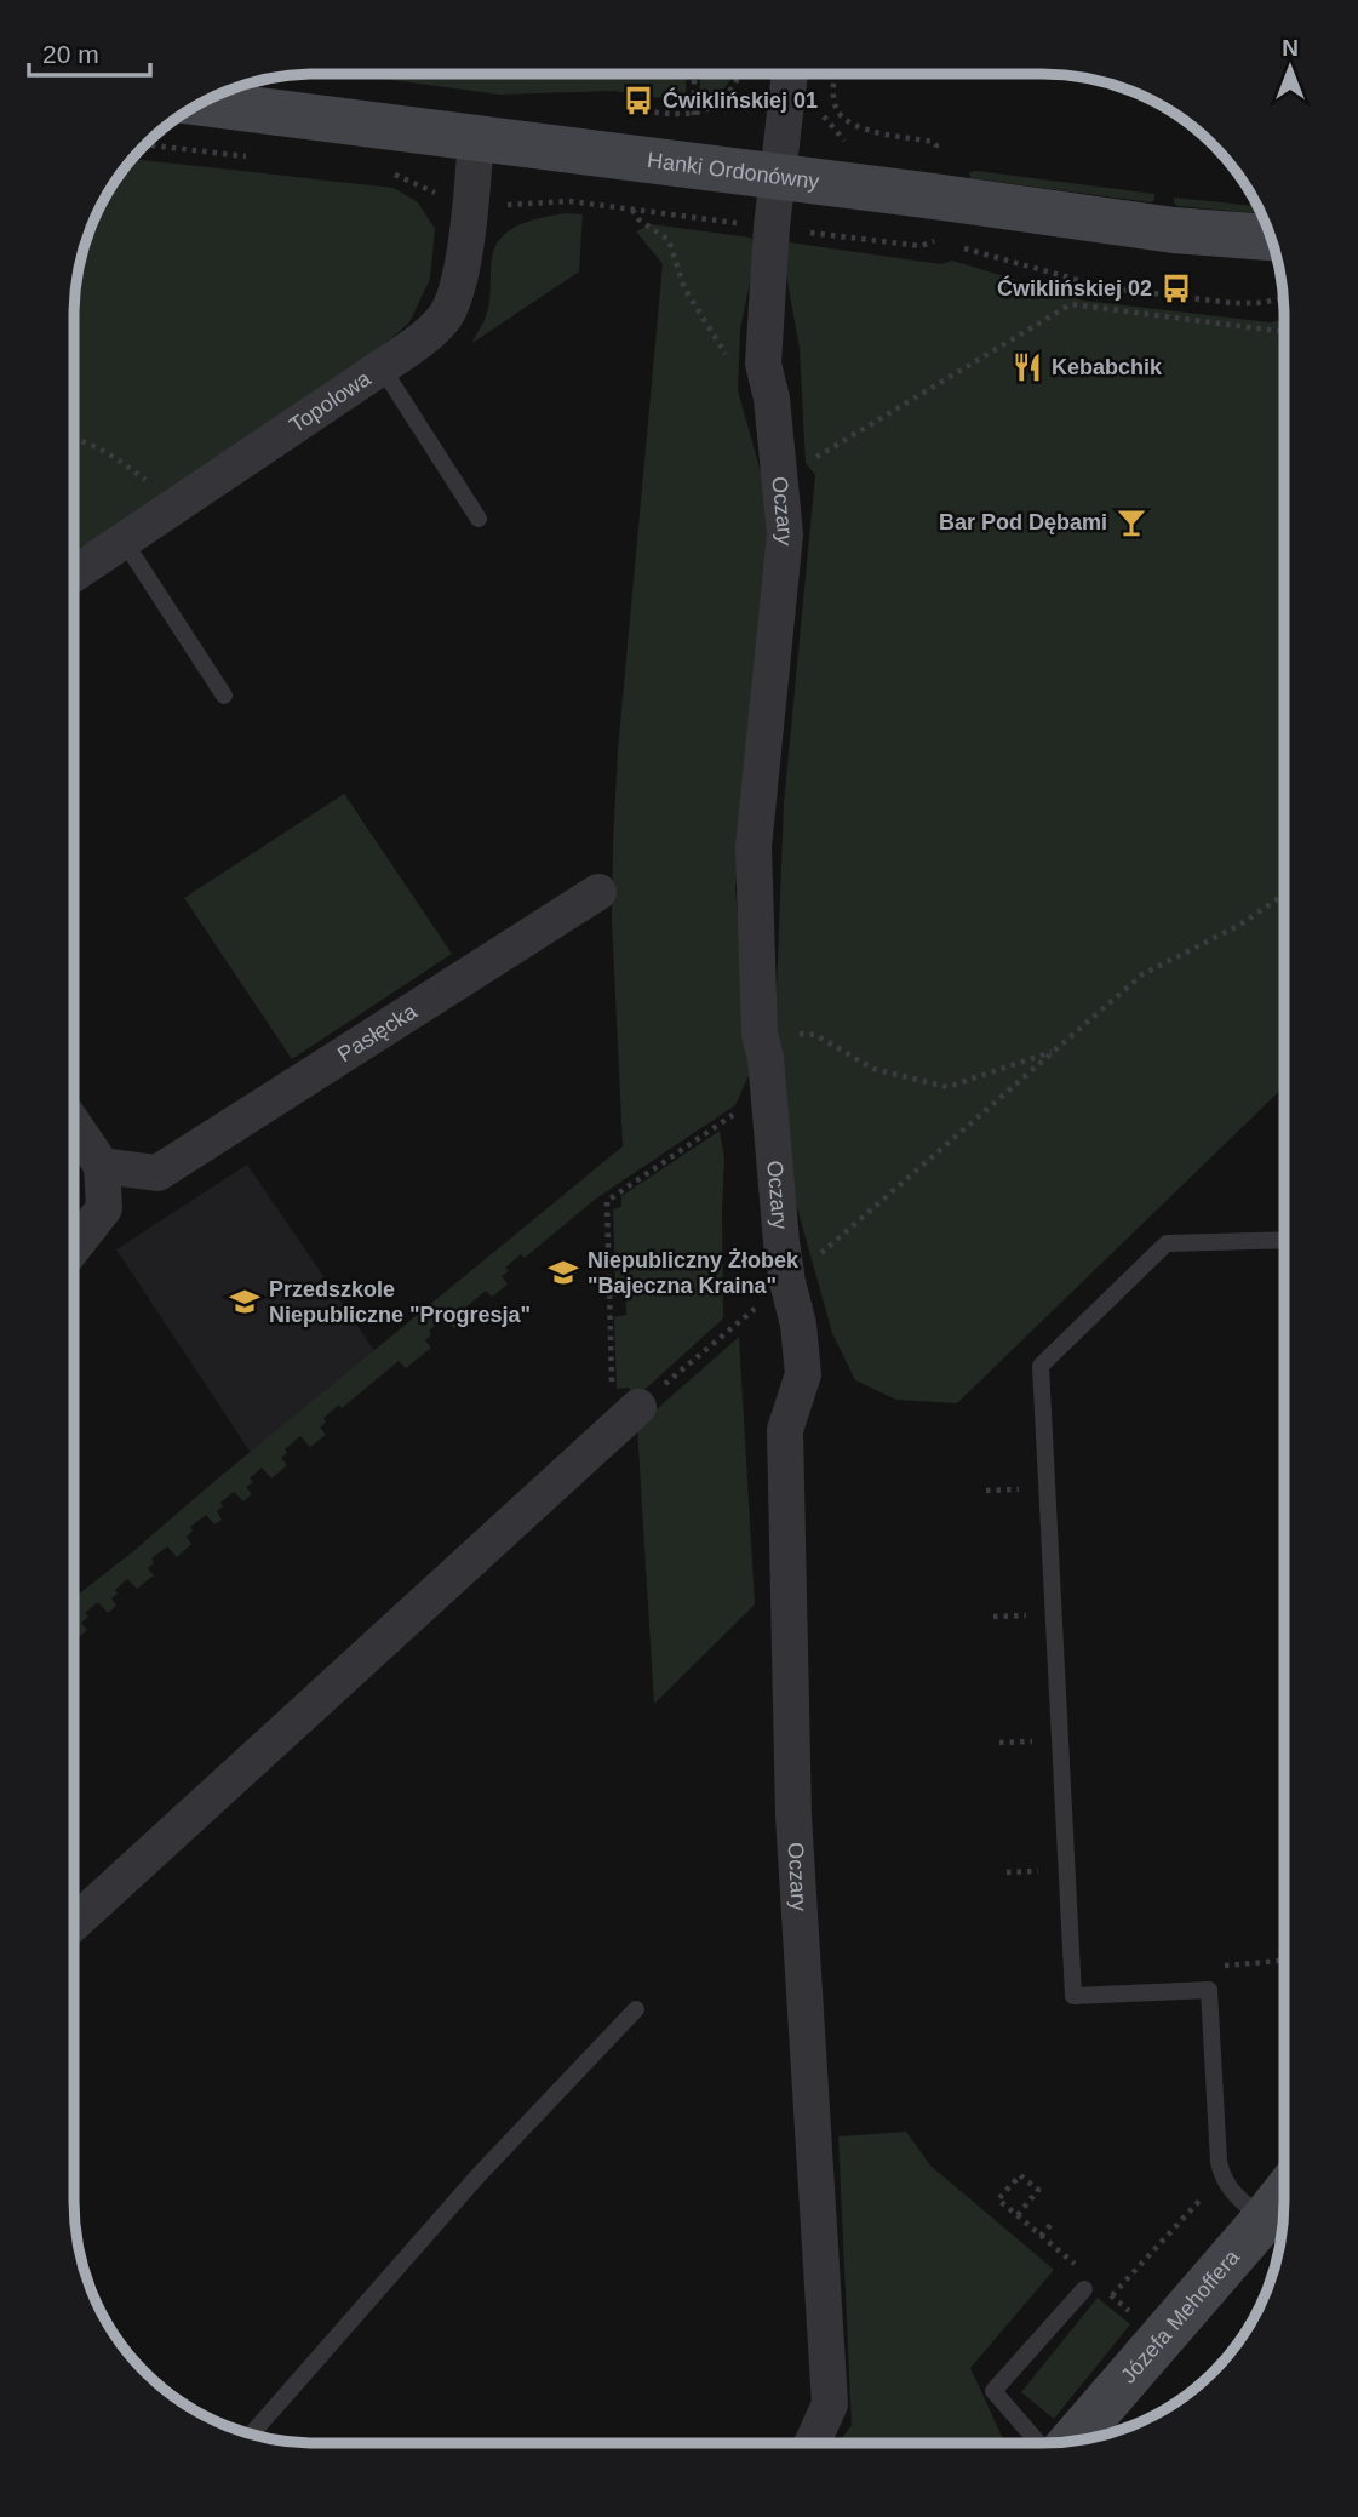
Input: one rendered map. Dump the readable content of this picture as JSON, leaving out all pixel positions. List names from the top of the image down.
{
  "streets": {
    "street": [
      "Hanki Ordonówny",
      "Topolowa",
      "Oczary",
      "Pasłęcka",
      "Józefa Mehoffera"
    ]
  },
  "crossings": [
    ["Hanki Ordonówny", "Topolowa"],
    ["Hanki Ordonówny", "Oczary"]
  ],
  "places": {
    "bus stop": ["Ćwiklińskiej 01", "Ćwiklińskiej 02"],
    "restaurant": ["Kebabchik"],
    "bar": ["Bar Pod Dębami"],
    "school or university": ["Niepubliczny Żłobek \"Bajeczna Kraina\"", "Przedszkole Niepubliczne \"Progresja\""]
  },
  "scale_bar": "20 m",
  "north": "top"
}
